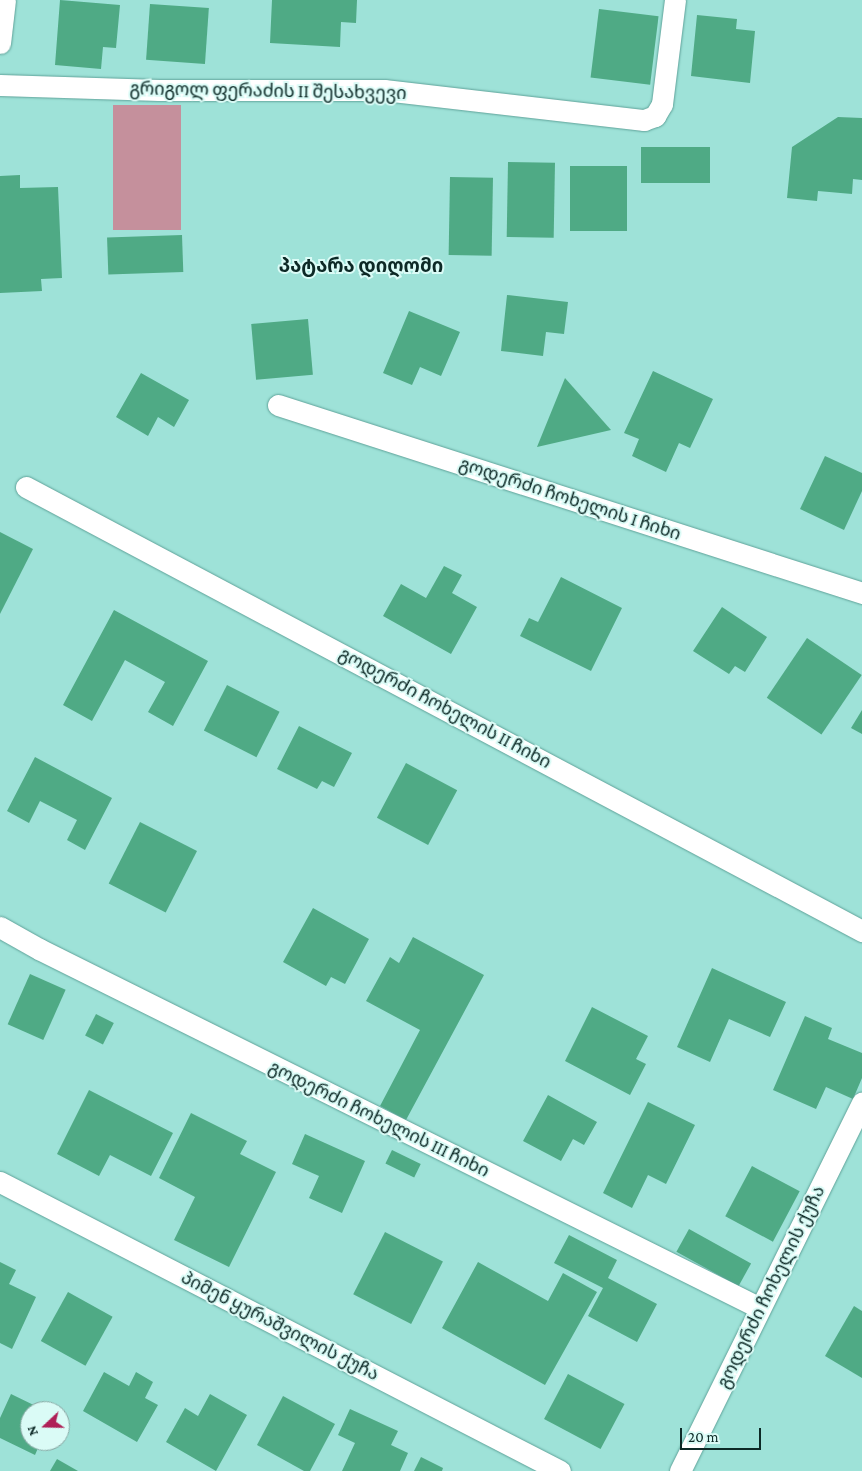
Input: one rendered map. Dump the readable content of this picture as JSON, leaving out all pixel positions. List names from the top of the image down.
{
  "streets": {
    "street": [
      "გრიგოლ ფერაძის II შესახვევი",
      "გოდერძი ჩოხელის I ჩიხი",
      "გოდერძი ჩოხელის II ჩიხი",
      "გოდერძი ჩოხელის III ჩიხი",
      "გოდერძი ჩოხელის ქუჩა",
      "პიმენ ყურაშვილის ქუჩა"
    ]
  },
  "crossings": [
    ["გოდერძი ჩოხელის III ჩიხი", "გოდერძი ჩოხელის ქუჩა"]
  ],
  "districts": ["პატარა დიღომი"],
  "scale_bar": "20 m",
  "north": "left"
}
